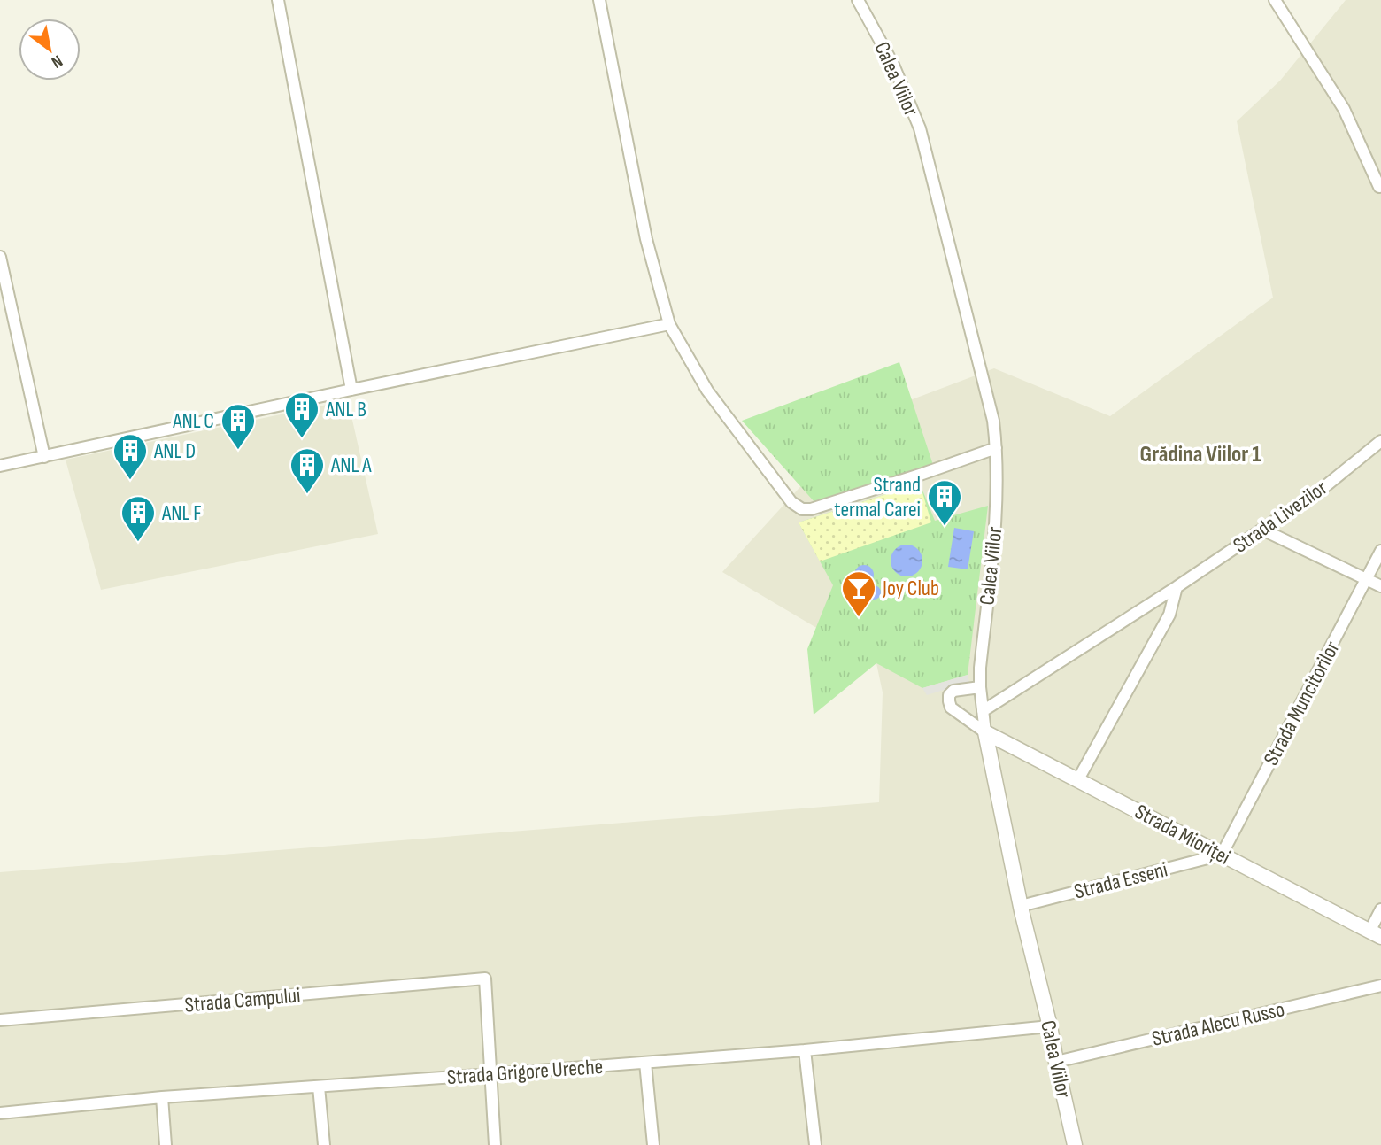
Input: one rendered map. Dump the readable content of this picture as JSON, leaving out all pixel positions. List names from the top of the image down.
{
  "streets": {
    "street": [
      "Calea Viilor",
      "Strada Livezilor",
      "Strada Muncitorilor",
      "Strada Mioriței",
      "Strada Esseni",
      "Strada Campului",
      "Strada Alecu Russo",
      "Strada Grigore Ureche"
    ]
  },
  "crossings": [
    ["Calea Viilor", "Strada Livezilor"],
    ["Calea Viilor", "Strada Mioriței"],
    ["Calea Viilor", "Strada Esseni"],
    ["Calea Viilor", "Strada Alecu Russo"],
    ["Calea Viilor", "Strada Grigore Ureche"],
    ["Strada Muncitorilor", "Strada Mioriței"],
    ["Strada Muncitorilor", "Strada Esseni"],
    ["Strada Mioriței", "Strada Esseni"],
    ["Strada Campului", "Strada Grigore Ureche"]
  ],
  "districts": ["Grădina Viilor 1"],
  "places": {
    "building": [
      "ANL B",
      "ANL C",
      "ANL D",
      "ANL A",
      "Strand termal Carei",
      "ANL F"
    ],
    "bar": ["Joy Club"]
  },
  "north": "bottom right"
}
